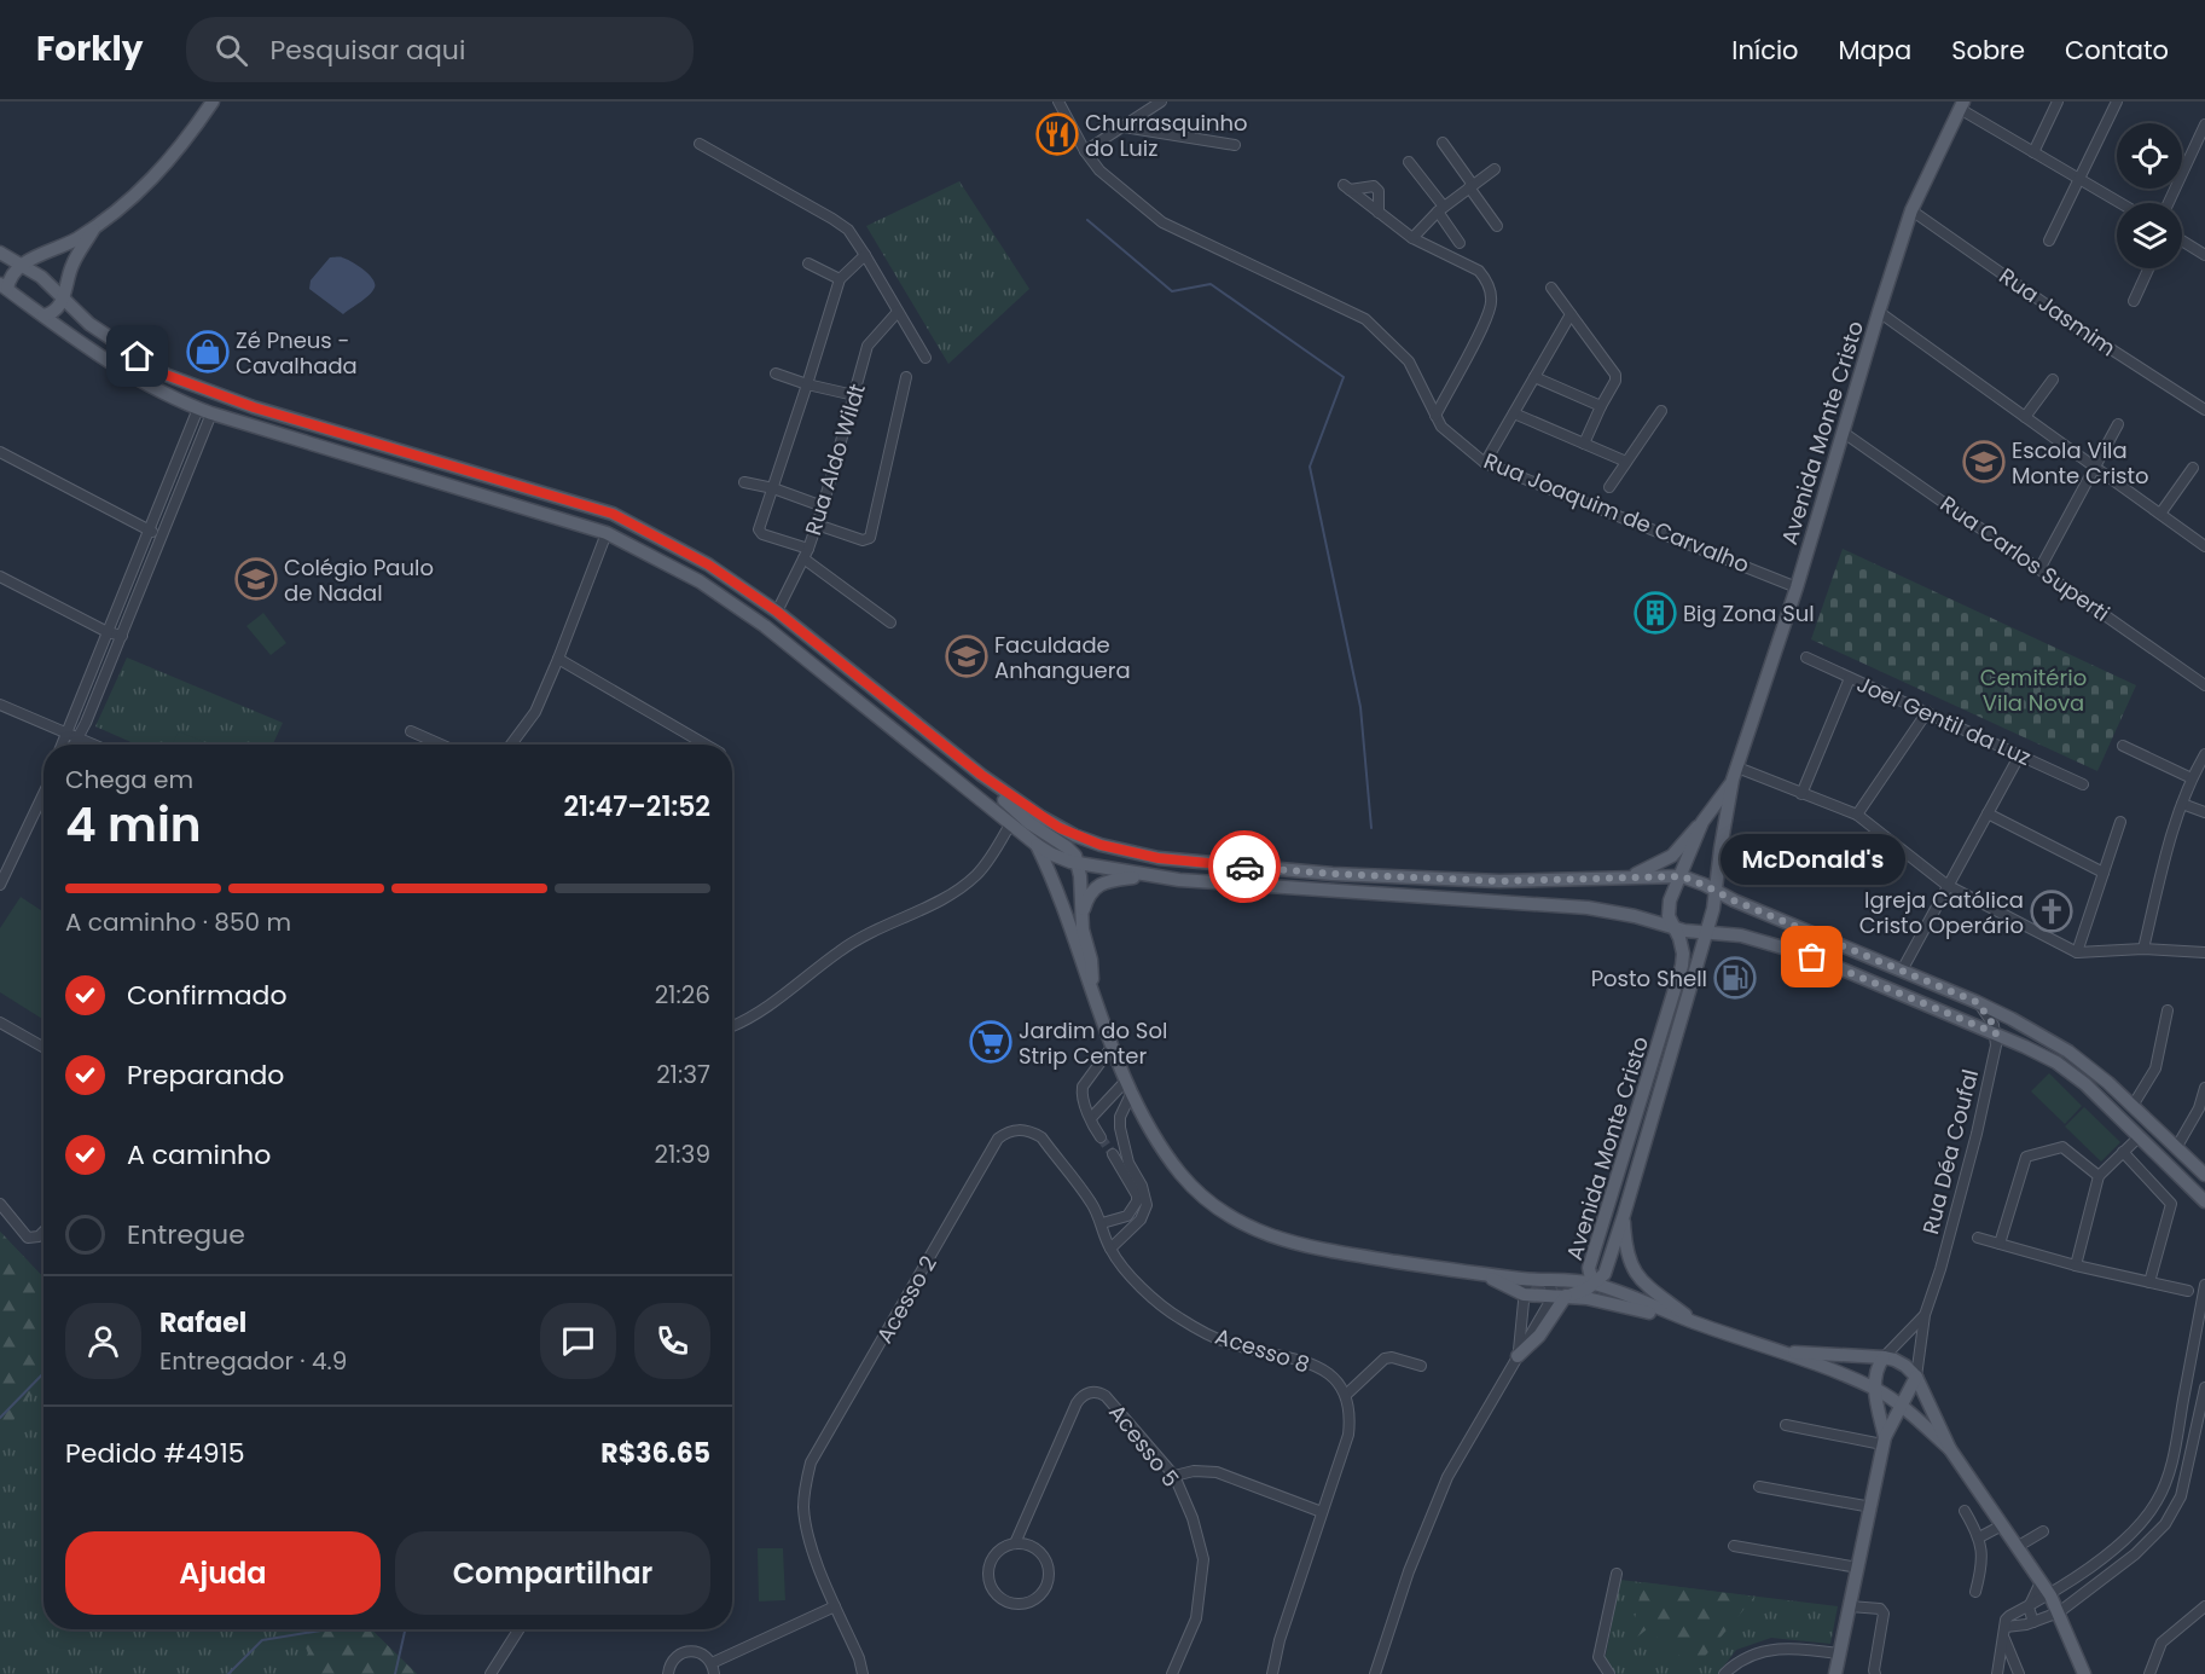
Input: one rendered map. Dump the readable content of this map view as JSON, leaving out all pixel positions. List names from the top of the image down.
{
  "streets": {
    "main road": ["Avenida Monte Cristo", "Rua Déa Coufal"],
    "street": [
      "Rua Jasmim",
      "Rua Aldo Wildt",
      "Rua Joaquim de Carvalho",
      "Rua Carlos Superti",
      "Joel Gentil da Luz",
      "Acesso 2",
      "Acesso 8",
      "Acesso 5"
    ]
  },
  "crossings": [
    ["Rua Jasmim", "Avenida Monte Cristo"],
    ["Avenida Monte Cristo", "Rua Joaquim de Carvalho"],
    ["Avenida Monte Cristo", "Rua Carlos Superti"],
    ["Acesso 2", "Acesso 8"]
  ],
  "parks": ["Cemitério Vila Nova"],
  "places": {
    "restaurant": ["Churrasquinho do Luiz"],
    "shop": ["Zé Pneus - Cavalhada"],
    "school or university": ["Escola Vila Monte Cristo", "Colégio Paulo de Nadal", "Faculdade Anhanguera"],
    "building": ["Big Zona Sul"],
    "church": ["Igreja Católica Cristo Operário"],
    "other": ["McDonald's"],
    "fuel station": ["Posto Shell"],
    "supermarket": ["Jardim do Sol Strip Center"]
  },
  "page": {
    "header": "Forkly",
    "search": "Pesquisar aqui",
    "nav": [
      "Início",
      "Mapa",
      "Sobre",
      "Contato"
    ],
    "heading": ["4 min", "Chega em", "21:47–21:52"],
    "panel": [
      "Rafael",
      "Entregador · 4.9",
      "Pedido #4915",
      "R$36.65"
    ],
    "bubble": "McDonald's",
    "bar": "A caminho · 850 m",
    "list": [
      ["Confirmado", "21:26"],
      ["Preparando", "21:37"],
      ["A caminho", "21:39"],
      "Entregue"
    ],
    "buttons": ["Ajuda", "Compartilhar"]
  }
}
